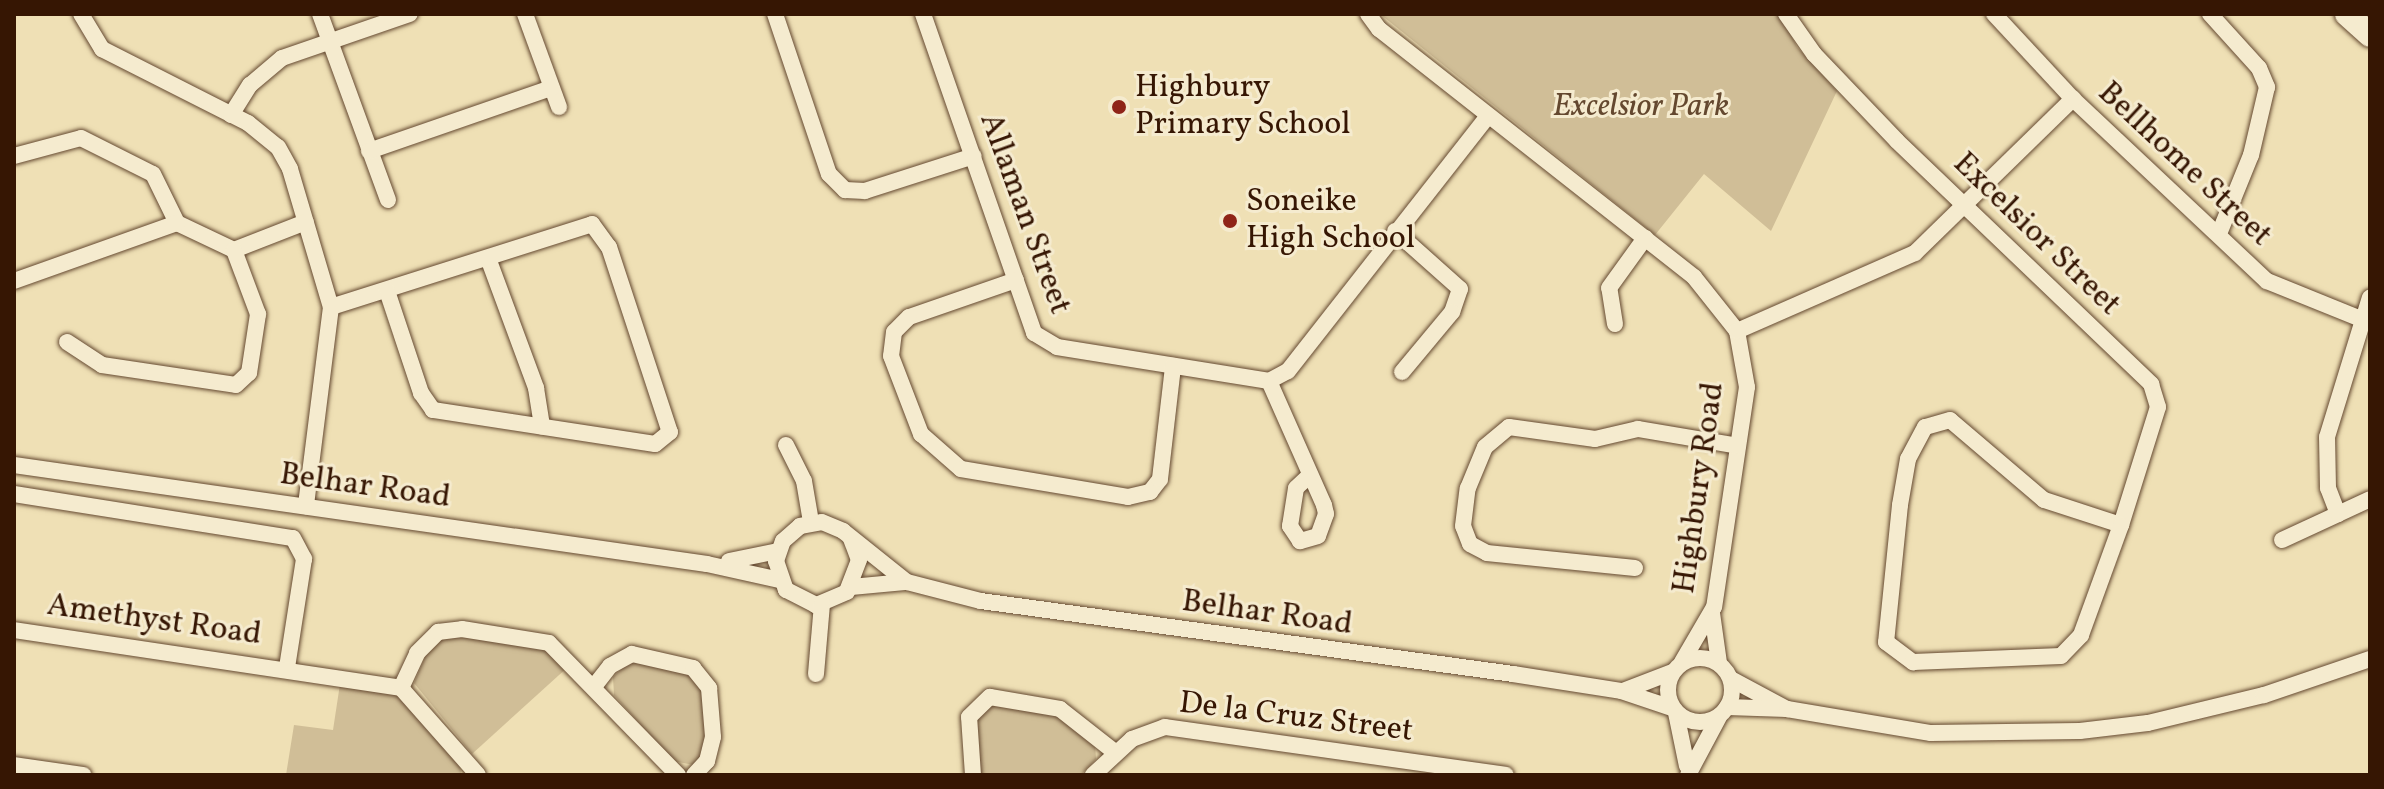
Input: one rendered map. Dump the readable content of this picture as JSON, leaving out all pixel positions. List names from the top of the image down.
{
  "streets": {
    "street": [
      "Bellhome Street",
      "Allaman Street",
      "Excelsior Street",
      "Belhar Road",
      "Highbury Road",
      "Amethyst Road",
      "De la Cruz Street"
    ]
  },
  "crossings": [
    ["Belhar Road", "Highbury Road"]
  ],
  "parks": ["Excelsior Park"],
  "places": ["Highbury Primary School", "Soneike High School"]
}
